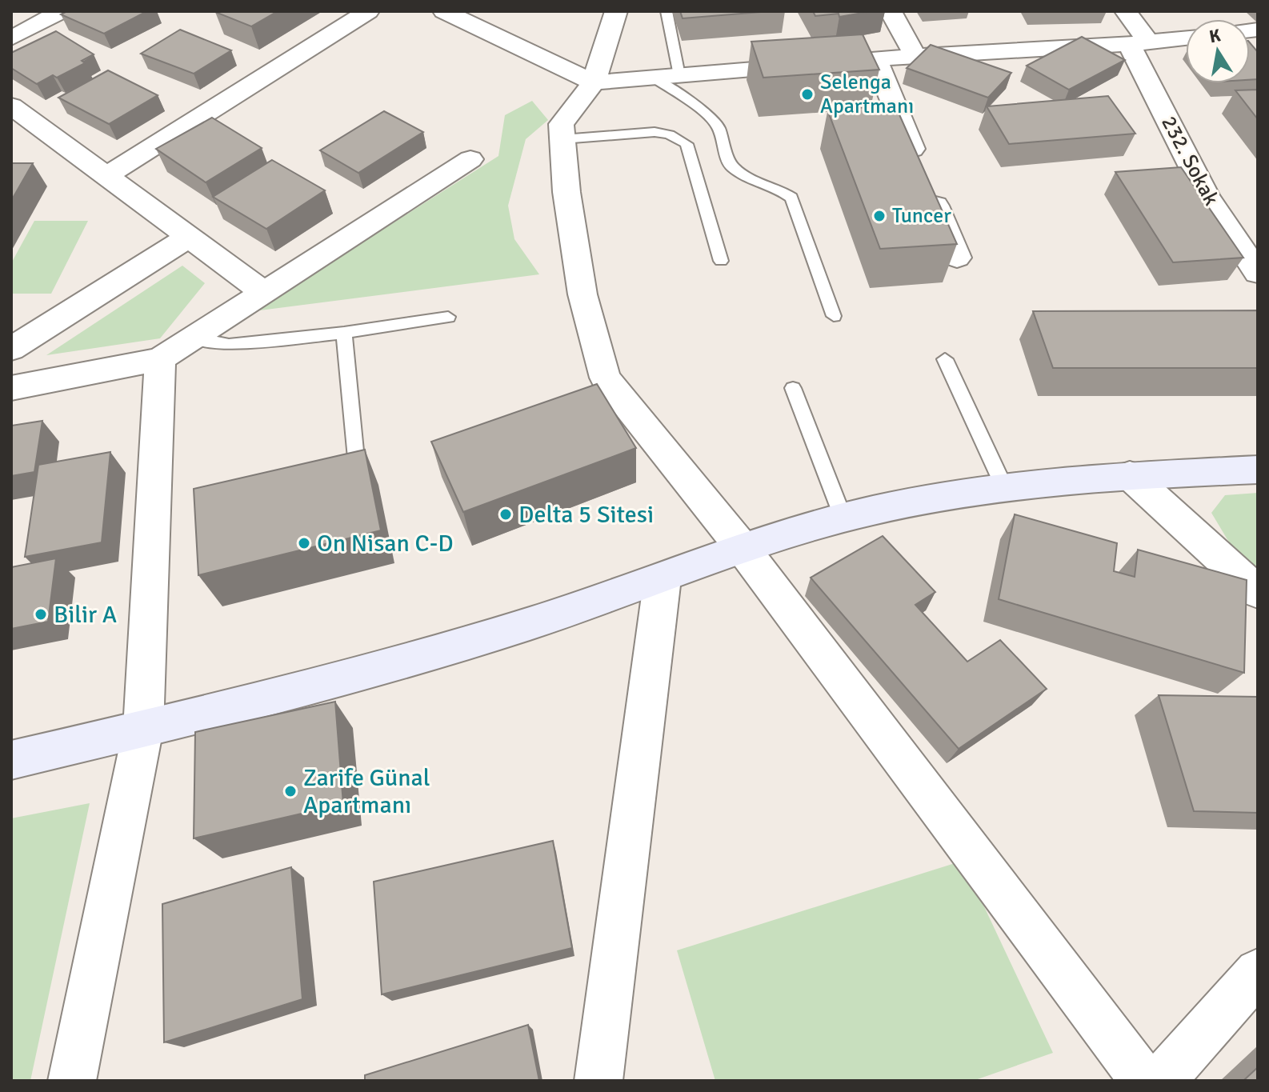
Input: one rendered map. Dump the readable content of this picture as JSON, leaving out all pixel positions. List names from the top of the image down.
{
  "streets": {
    "street": ["232. Sokak"]
  },
  "places": [
    "Selenga Apartmanı",
    "Tuncer",
    "Delta 5 Sitesi",
    "On Nisan C-D",
    "Bilir A",
    "Zarife Günal Apartmanı"
  ],
  "north": "top"
}
